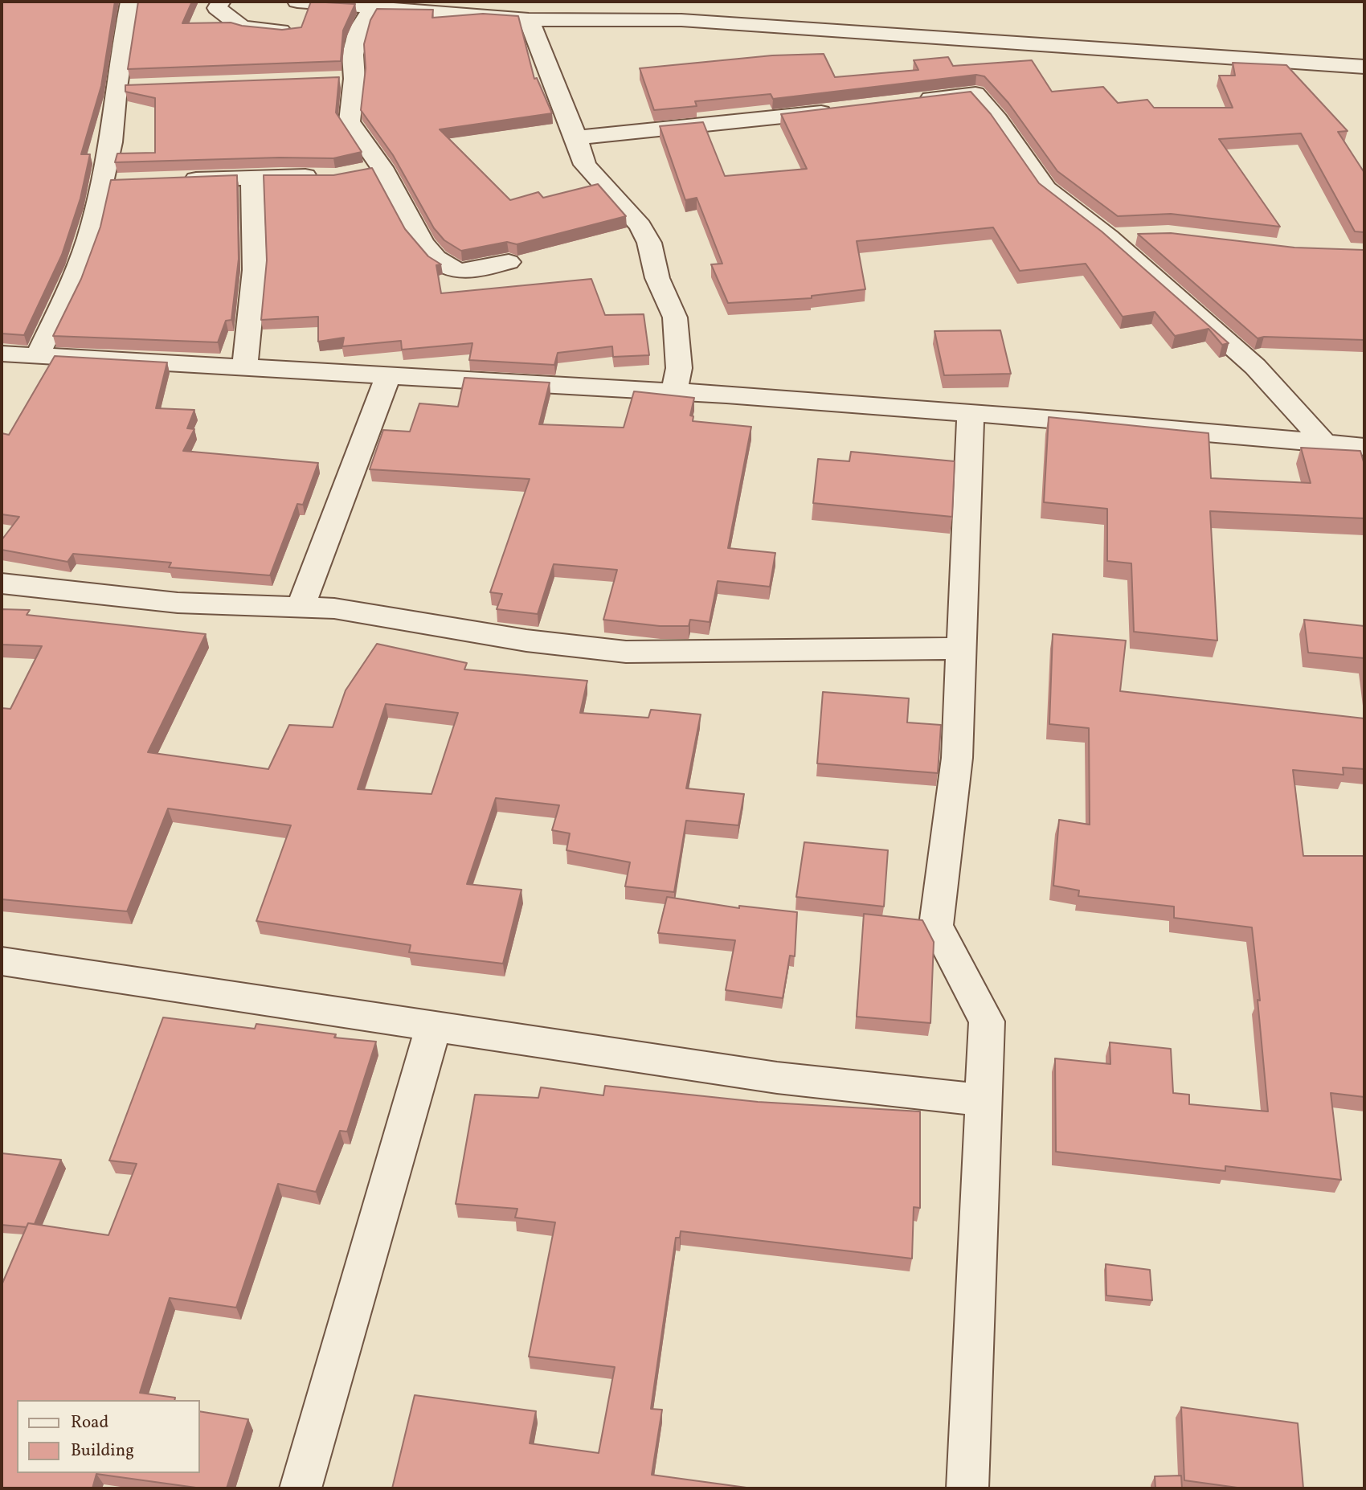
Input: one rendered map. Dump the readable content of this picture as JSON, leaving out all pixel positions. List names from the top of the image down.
{
  "legend": ["Road", "Building"]
}
